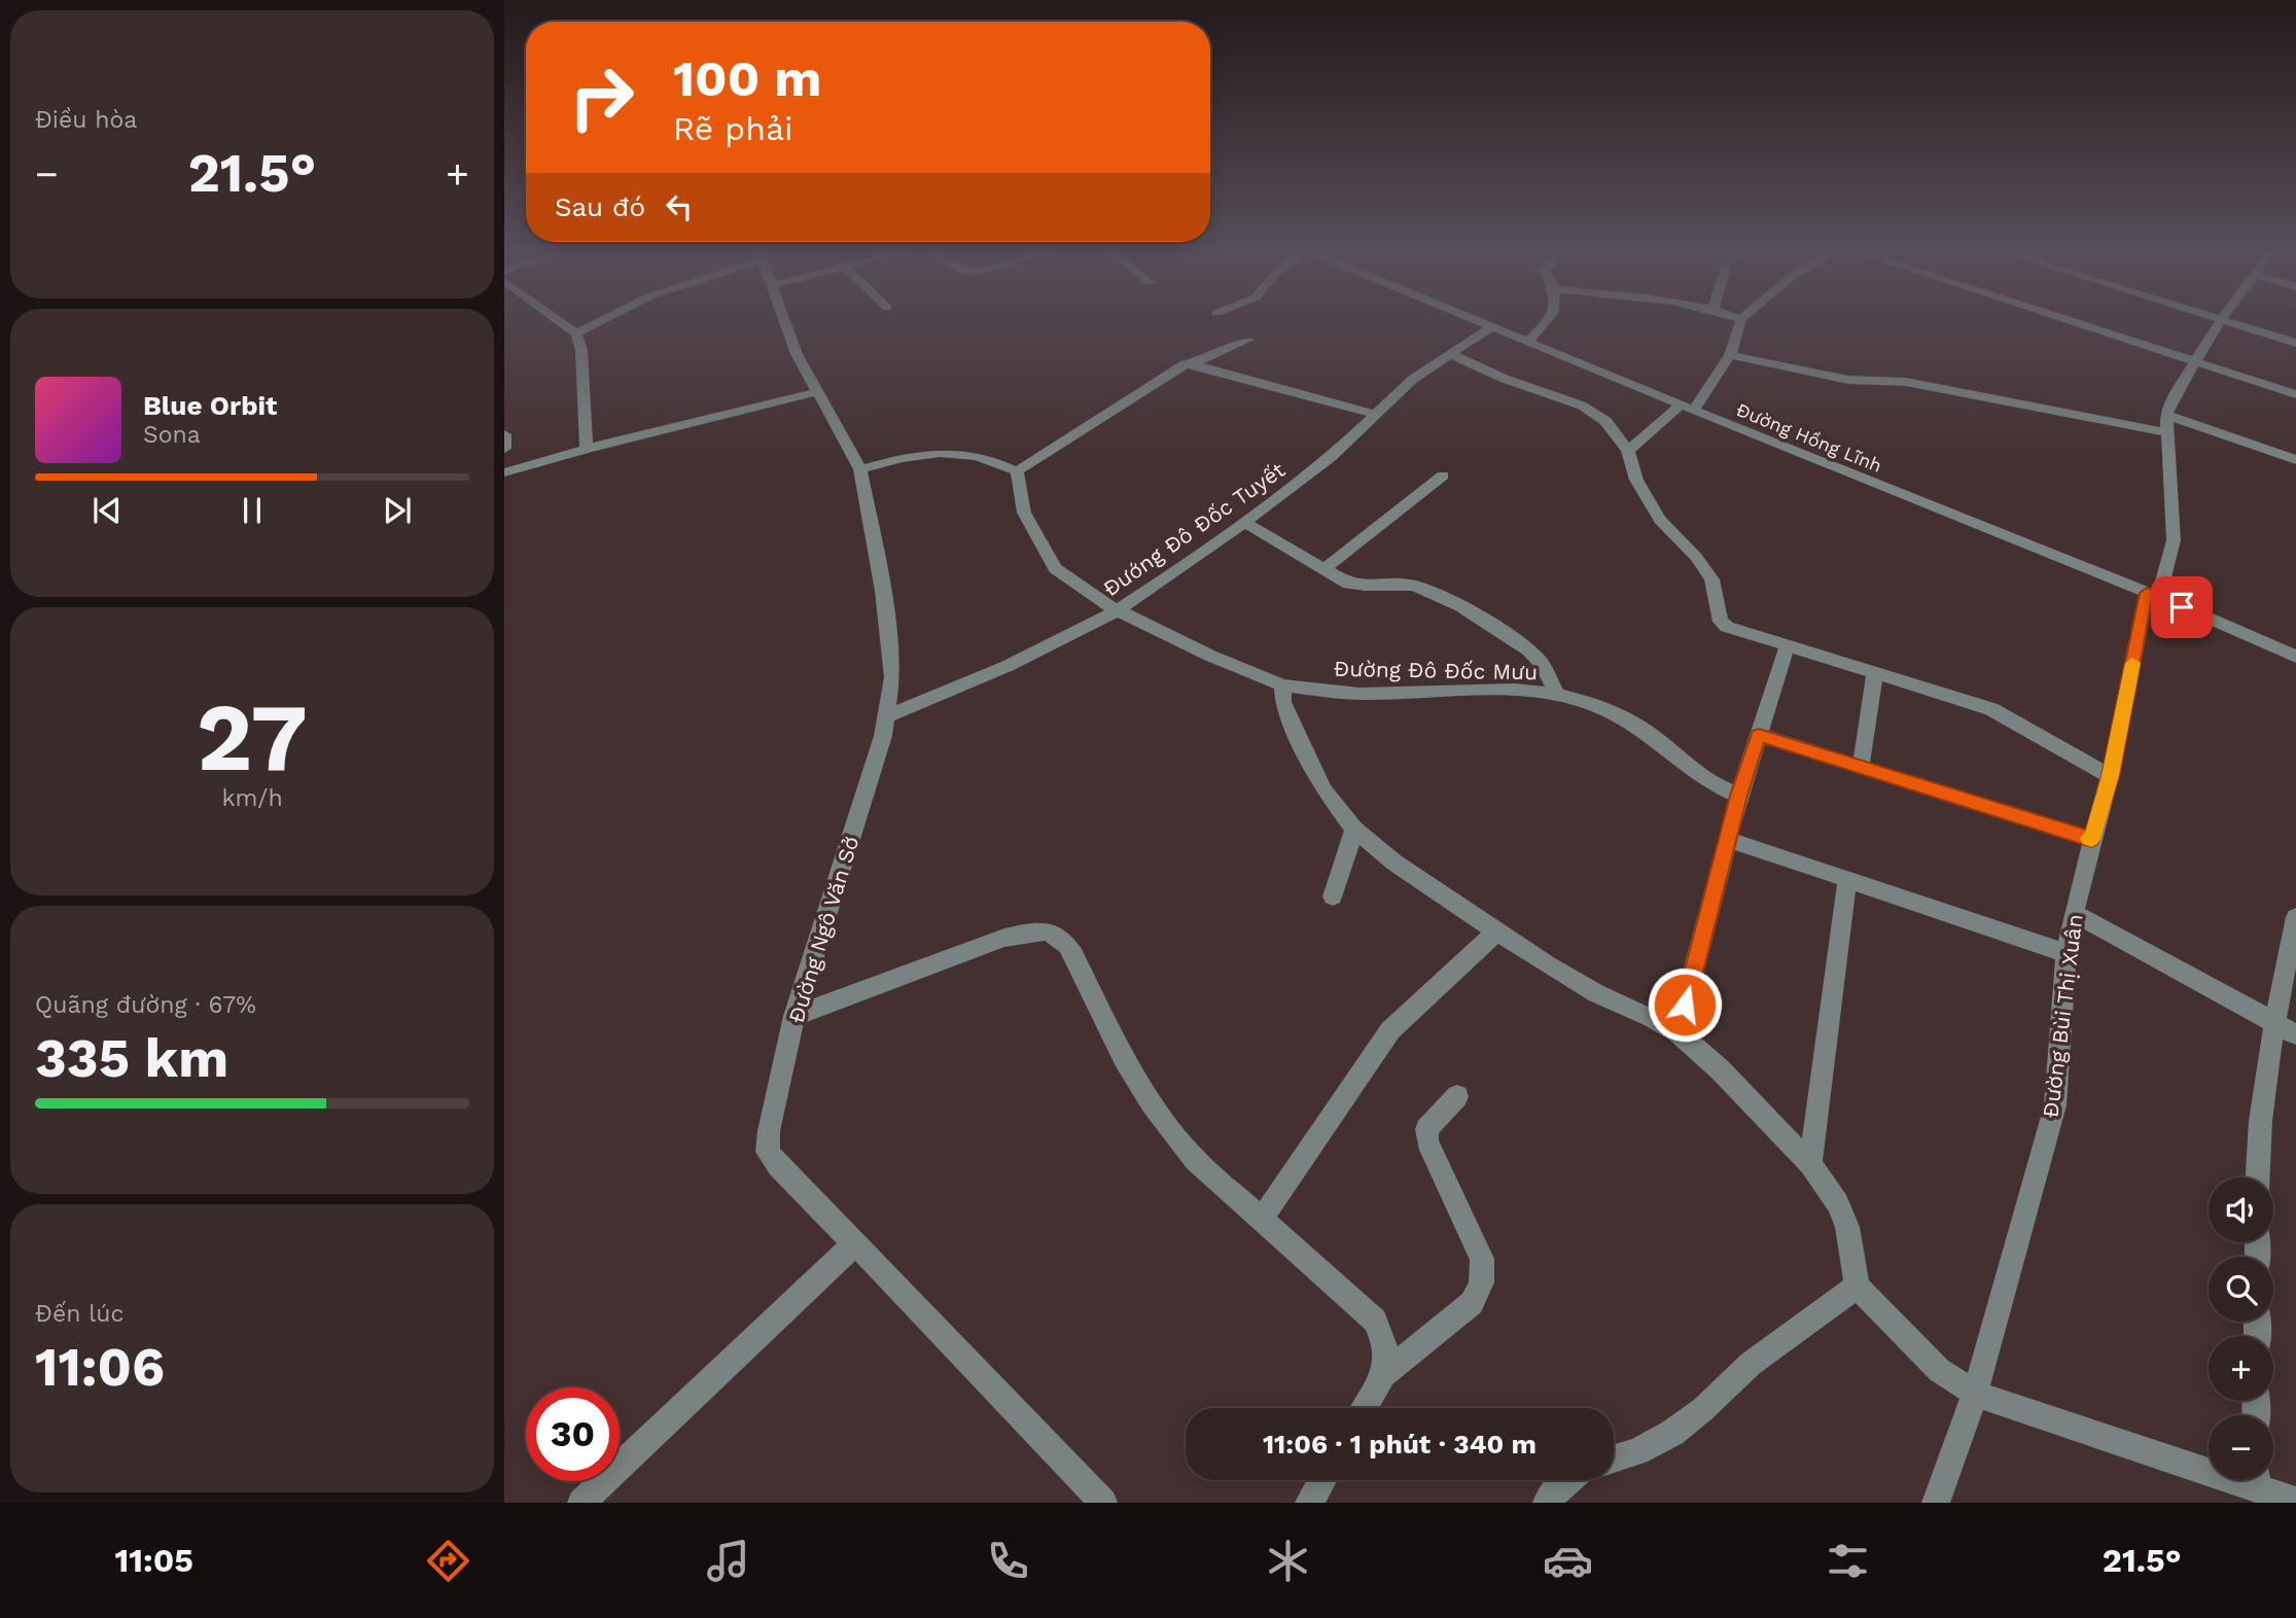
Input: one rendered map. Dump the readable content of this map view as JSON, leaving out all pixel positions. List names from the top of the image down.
{
  "streets": {
    "street": [
      "Đường Hồng Lĩnh",
      "Đướng Đô Đốc Tuyết",
      "Đường Đô Đốc Mưu",
      "Đường Ngô Văn Sở",
      "Đường Bùi Thị Xuân"
    ]
  },
  "crossings": [
    ["Đường Hồng Lĩnh", "Đướng Đô Đốc Tuyết"],
    ["Đường Hồng Lĩnh", "Đường Bùi Thị Xuân"],
    ["Đướng Đô Đốc Tuyết", "Đường Đô Đốc Mưu"],
    ["Đướng Đô Đốc Tuyết", "Đường Ngô Văn Sở"]
  ],
  "page": {
    "tile": [
      "Điều hòa",
      ["27", "km/h"],
      ["Quãng đường · 67%", "335 km"],
      ["Đến lúc", "11:06"]
    ],
    "turn": ["100 m", "Rẽ phải"],
    "heat": ["−", "21.5°", "+"],
    "then": "Sau đó",
    "song": ["Blue Orbit", "Sona"],
    "map_buttons": ["+", "−"],
    "limit": "30",
    "trip": "11:06 · 1 phút · 340 m",
    "tabs": ["11:05", "21.5°"]
  }
}
